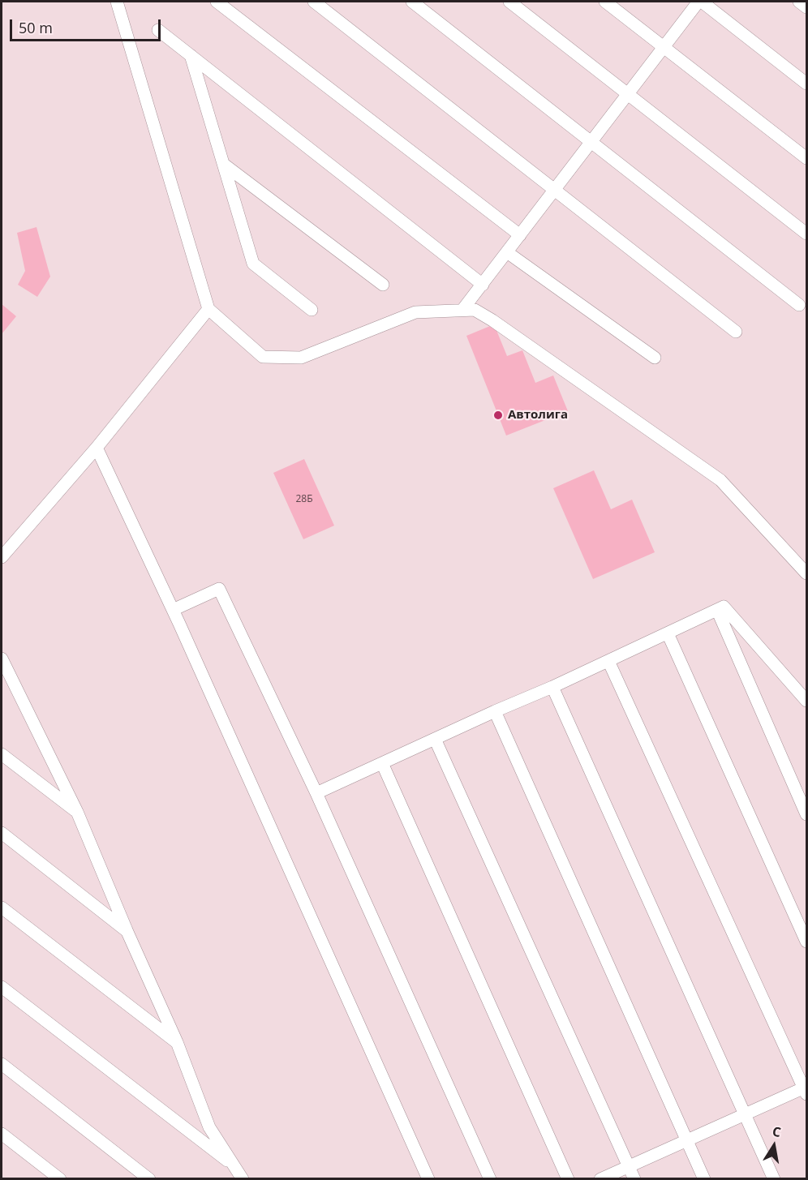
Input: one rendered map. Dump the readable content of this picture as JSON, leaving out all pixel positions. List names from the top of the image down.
{
  "places": ["Автолига"],
  "house_numbers": ["28Б"],
  "scale_bar": "50 m",
  "north": "top"
}
